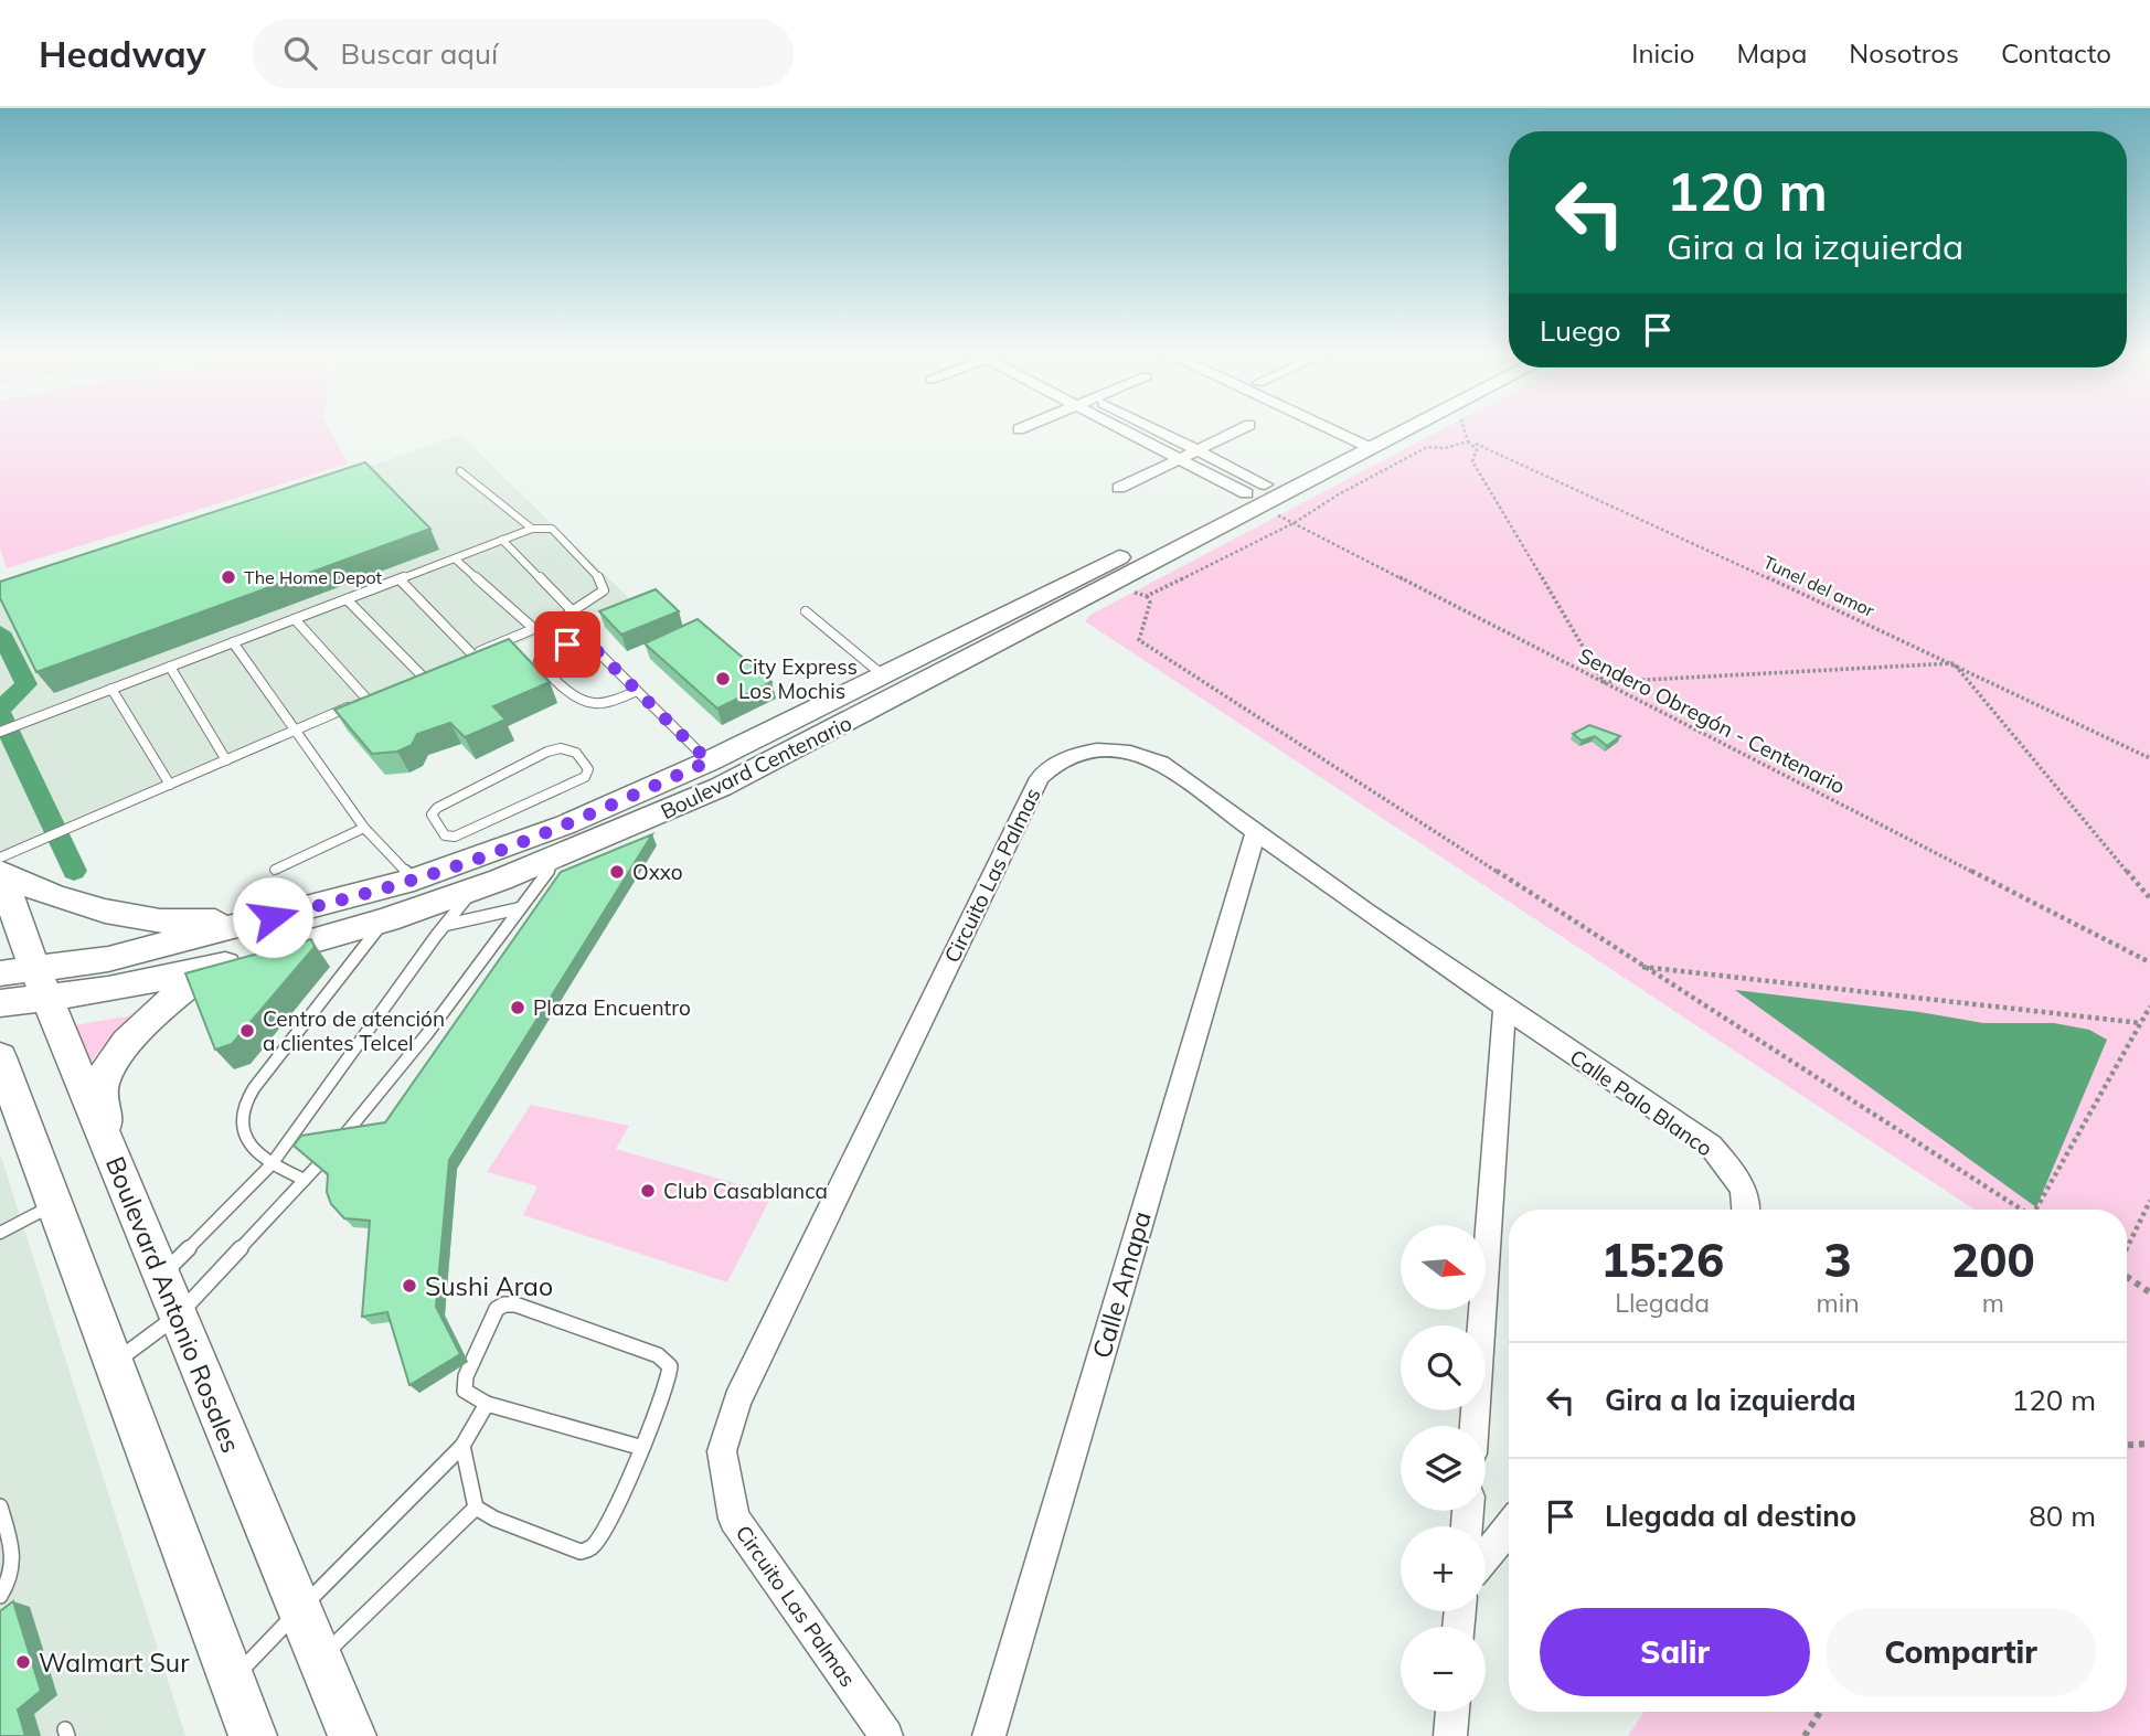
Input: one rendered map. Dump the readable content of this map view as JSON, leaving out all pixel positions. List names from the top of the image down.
{
  "streets": {
    "main road": ["Boulevard Centenario", "Boulevard Antonio Rosales"],
    "street": ["Circuito Las Palmas", "Calle Palo Blanco", "Calle Amapa"],
    "path": ["Tunel del amor", "Sendero Obregón - Centenario"]
  },
  "crossings": [
    ["Sendero Obregón - Centenario", "Boulevard Centenario"],
    ["Boulevard Centenario", "Boulevard Antonio Rosales"],
    ["Circuito Las Palmas", "Calle Palo Blanco"],
    ["Circuito Las Palmas", "Calle Amapa"]
  ],
  "places": [
    "The Home Depot",
    "City Express Los Mochis",
    "Oxxo",
    "Plaza Encuentro",
    "Centro de atención a clientes Telcel",
    "Club Casablanca",
    "Sushi Arao",
    "Walmart Sur"
  ],
  "north": "right",
  "page": {
    "header": "Headway",
    "search": "Buscar aquí",
    "nav": [
      "Inicio",
      "Mapa",
      "Nosotros",
      "Contacto"
    ],
    "turn": ["120 m", "Gira a la izquierda"],
    "then": "Luego",
    "eta": [
      "15:26",
      "Llegada",
      "3",
      "min",
      "200",
      "m"
    ],
    "map_buttons": ["+", "−"],
    "list": [
      {
        "name": "Gira a la izquierda",
        "value": "120 m"
      },
      {
        "name": "Llegada al destino",
        "value": "80 m"
      }
    ],
    "buttons": ["Salir", "Compartir"]
  }
}
